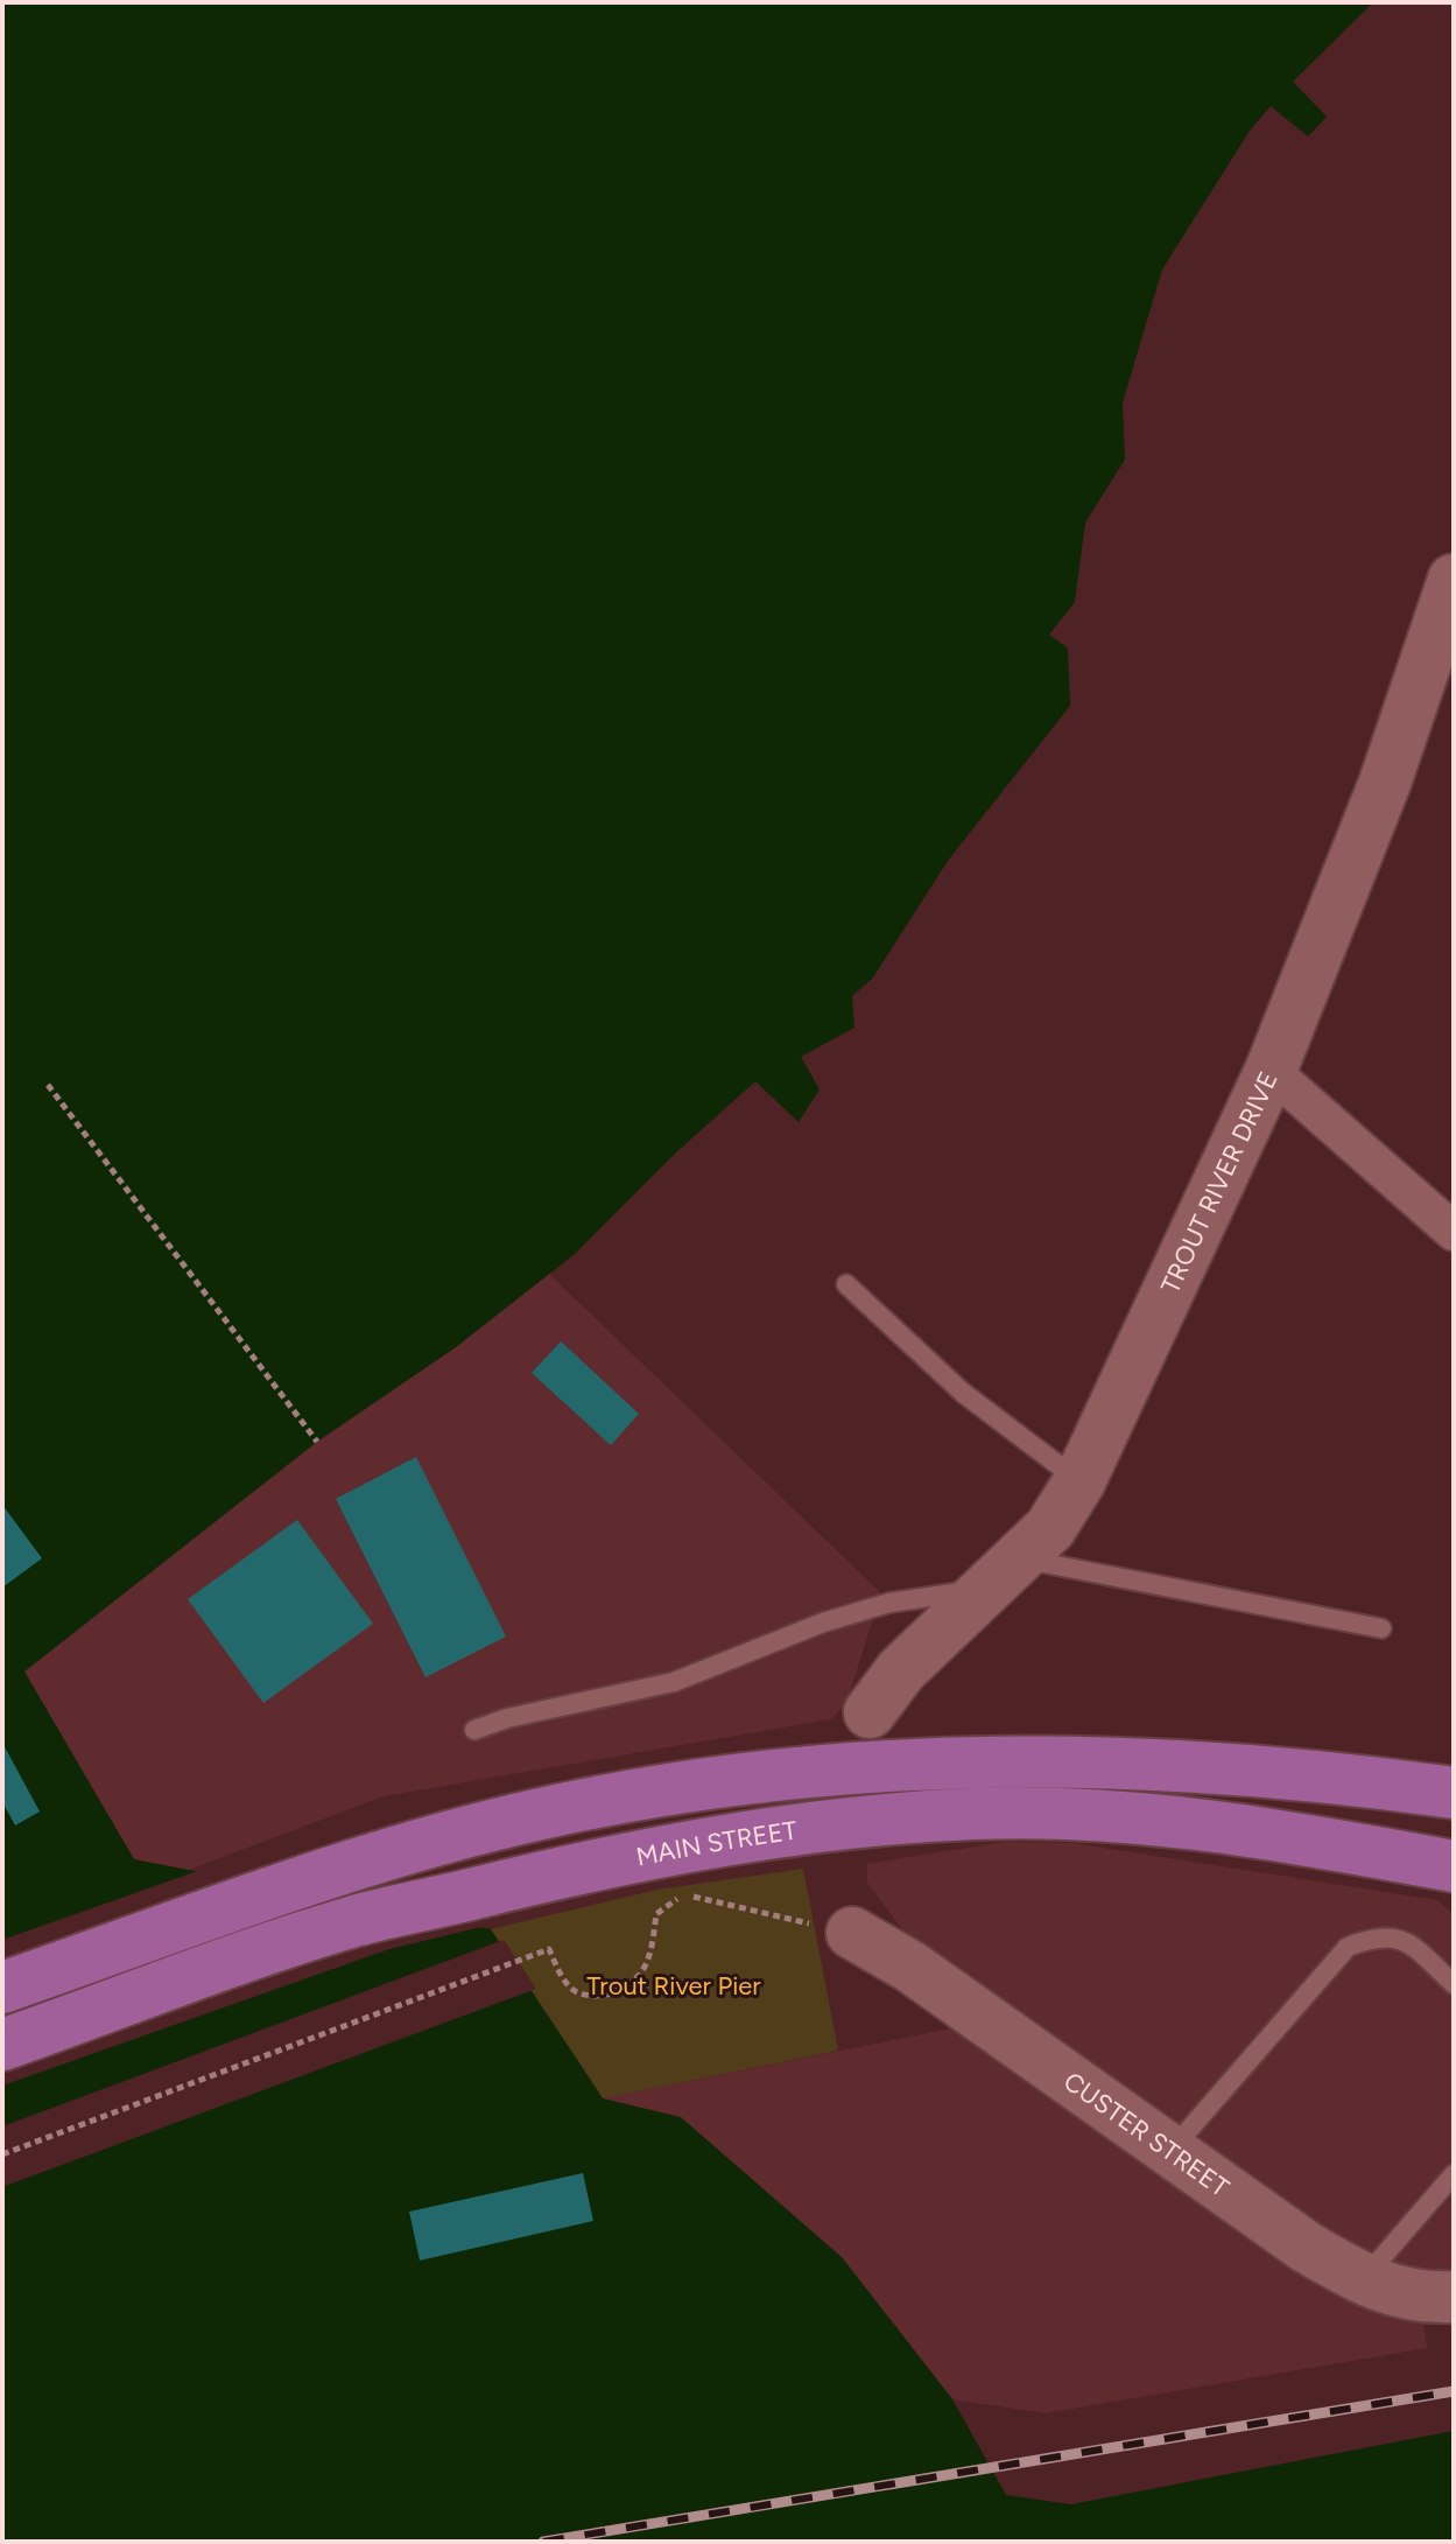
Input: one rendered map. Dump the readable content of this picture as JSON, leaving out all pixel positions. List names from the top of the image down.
{
  "streets": {
    "main road": ["MAIN STREET"],
    "street": ["TROUT RIVER DRIVE", "CUSTER STREET"]
  },
  "parks": ["Trout River Pier"]
}
